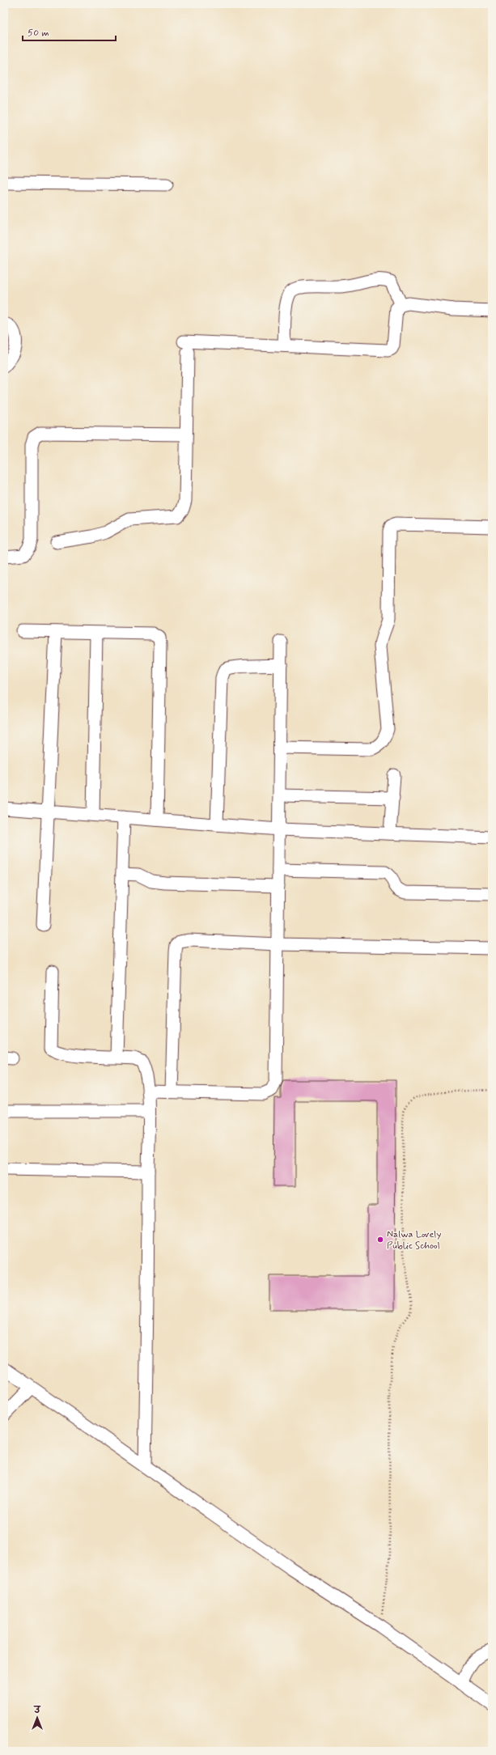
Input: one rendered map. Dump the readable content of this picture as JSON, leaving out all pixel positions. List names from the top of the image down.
{
  "places": ["Nalwa Lovely Public School"],
  "scale_bar": "50 m",
  "north": "top"
}
